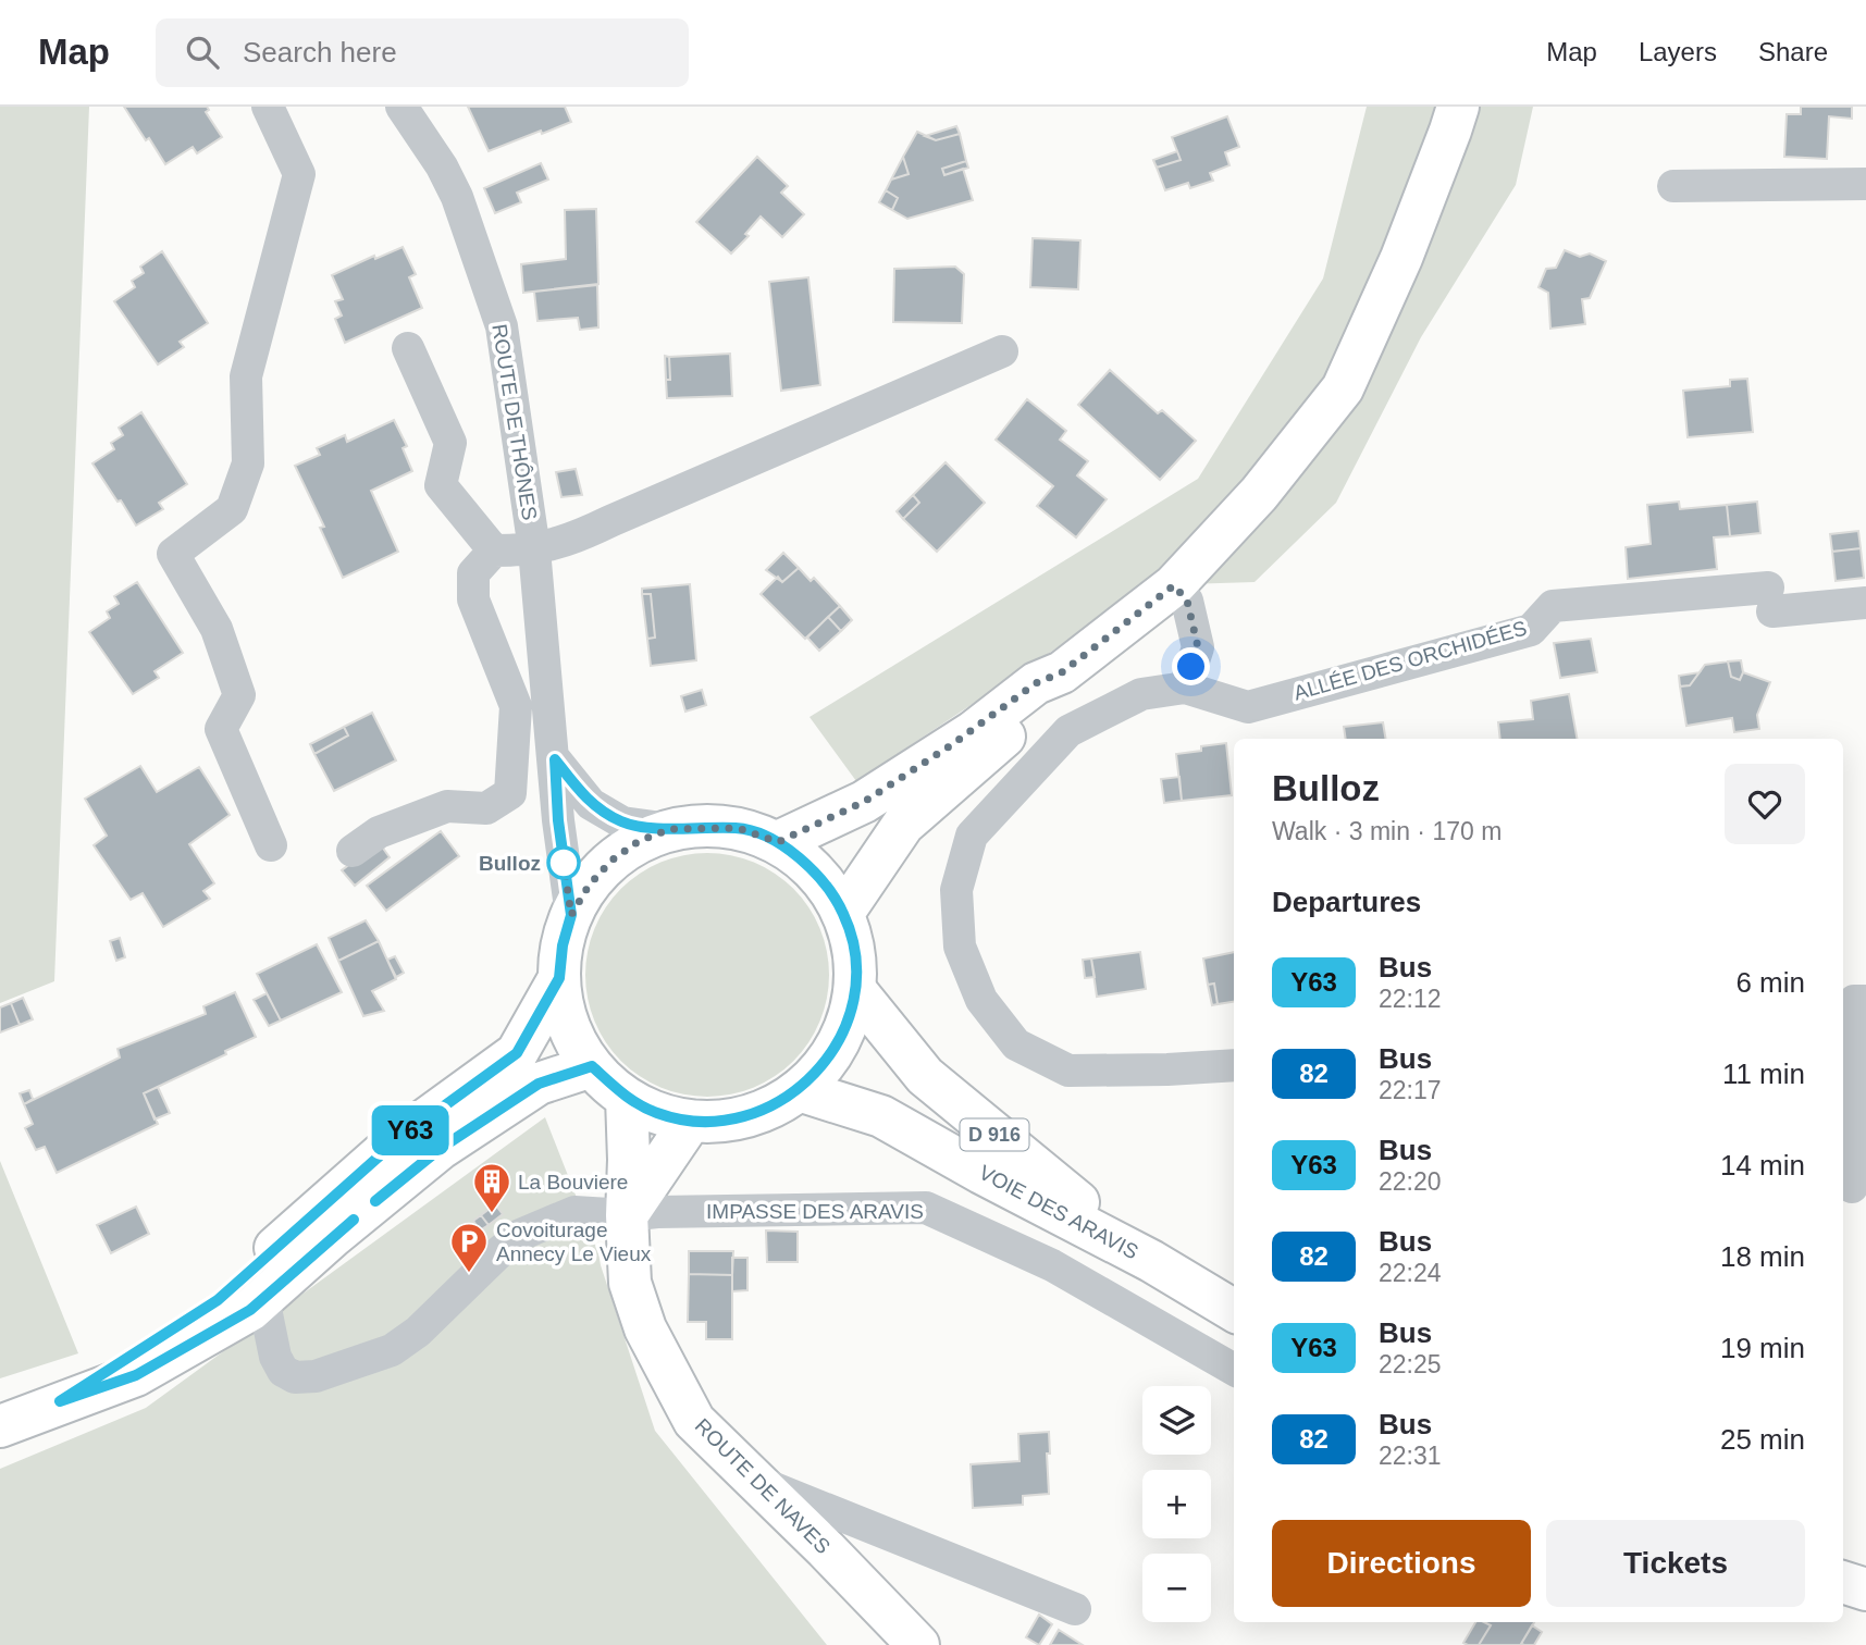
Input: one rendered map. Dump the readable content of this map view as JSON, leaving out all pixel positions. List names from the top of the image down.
{
  "streets": {
    "main road": ["D 916", "VOIE DES ARAVIS", "ROUTE DE NAVES"],
    "street": ["ROUTE DE THÔNES", "ALLÉE DES ORCHIDÉES", "IMPASSE DES ARAVIS"]
  },
  "crossings": [
    ["IMPASSE DES ARAVIS", "ROUTE DE NAVES"]
  ],
  "places": {
    "other": ["Bulloz"],
    "building": ["La Bouviere"],
    "parking": ["Covoiturage Annecy Le Vieux"]
  },
  "lines": ["bus line Y63"],
  "page": {
    "header": "Map",
    "search": "Search here",
    "nav": ["Map", "Layers", "Share"],
    "on_map": "Y63",
    "heading": [
      ["Bulloz", "Walk · 3 min · 170 m"],
      "Departures"
    ],
    "list": [
      {
        "mark": "Y63",
        "name": "Bus",
        "note": "22:12",
        "value": "6 min"
      },
      {
        "mark": "82",
        "name": "Bus",
        "note": "22:17",
        "value": "11 min"
      },
      {
        "mark": "Y63",
        "name": "Bus",
        "note": "22:20",
        "value": "14 min"
      },
      {
        "mark": "82",
        "name": "Bus",
        "note": "22:24",
        "value": "18 min"
      },
      {
        "mark": "Y63",
        "name": "Bus",
        "note": "22:25",
        "value": "19 min"
      },
      {
        "mark": "82",
        "name": "Bus",
        "note": "22:31",
        "value": "25 min"
      }
    ],
    "map_buttons": ["+", "−"],
    "buttons": ["Directions", "Tickets"]
  }
}
